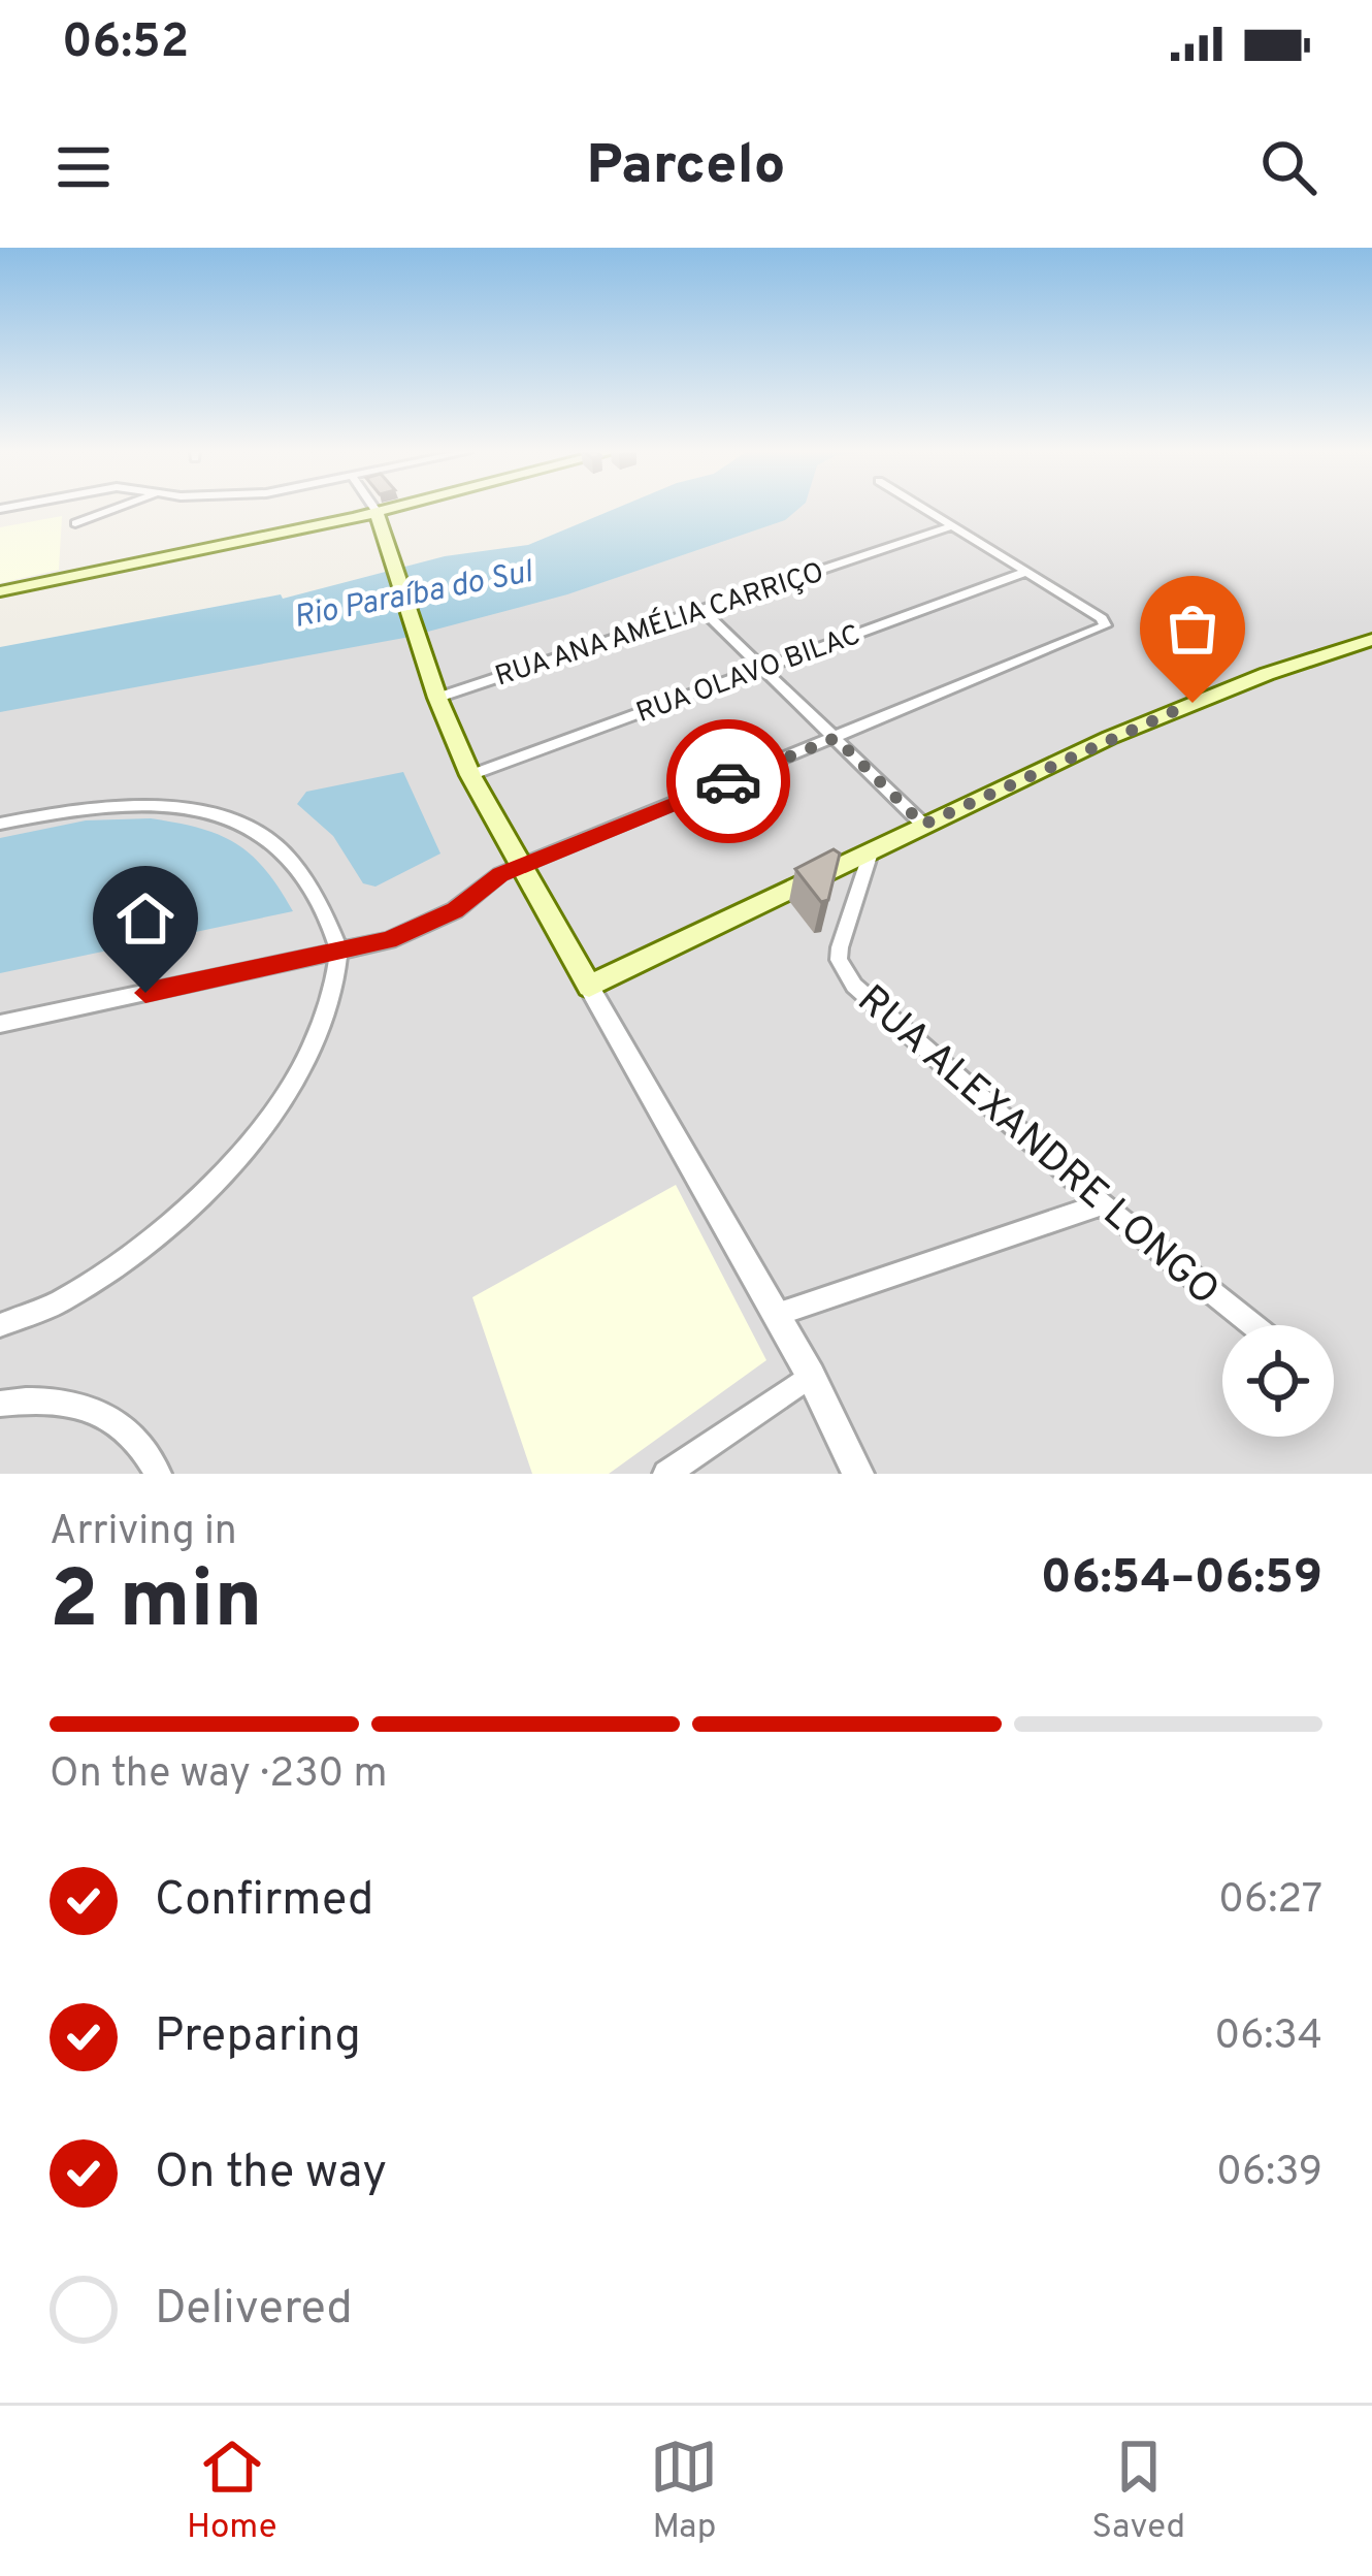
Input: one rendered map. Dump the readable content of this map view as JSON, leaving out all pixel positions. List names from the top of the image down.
{
  "streets": {
    "street": ["RUA ANA AMÉLIA CARRIÇO", "RUA OLAVO BILAC", "RUA ALEXANDRE LONGO"]
  },
  "water": ["Rio Paraíba do Sul"],
  "page": {
    "status": "06:52",
    "header": "Parcelo",
    "heading": ["2 min", "Arriving in", "06:54–06:59"],
    "bar": "On the way · 230 m",
    "list": [
      ["Confirmed", "06:27"],
      ["Preparing", "06:34"],
      ["On the way", "06:39"],
      "Delivered"
    ],
    "tabs": ["Home", "Map", "Saved"]
  }
}
